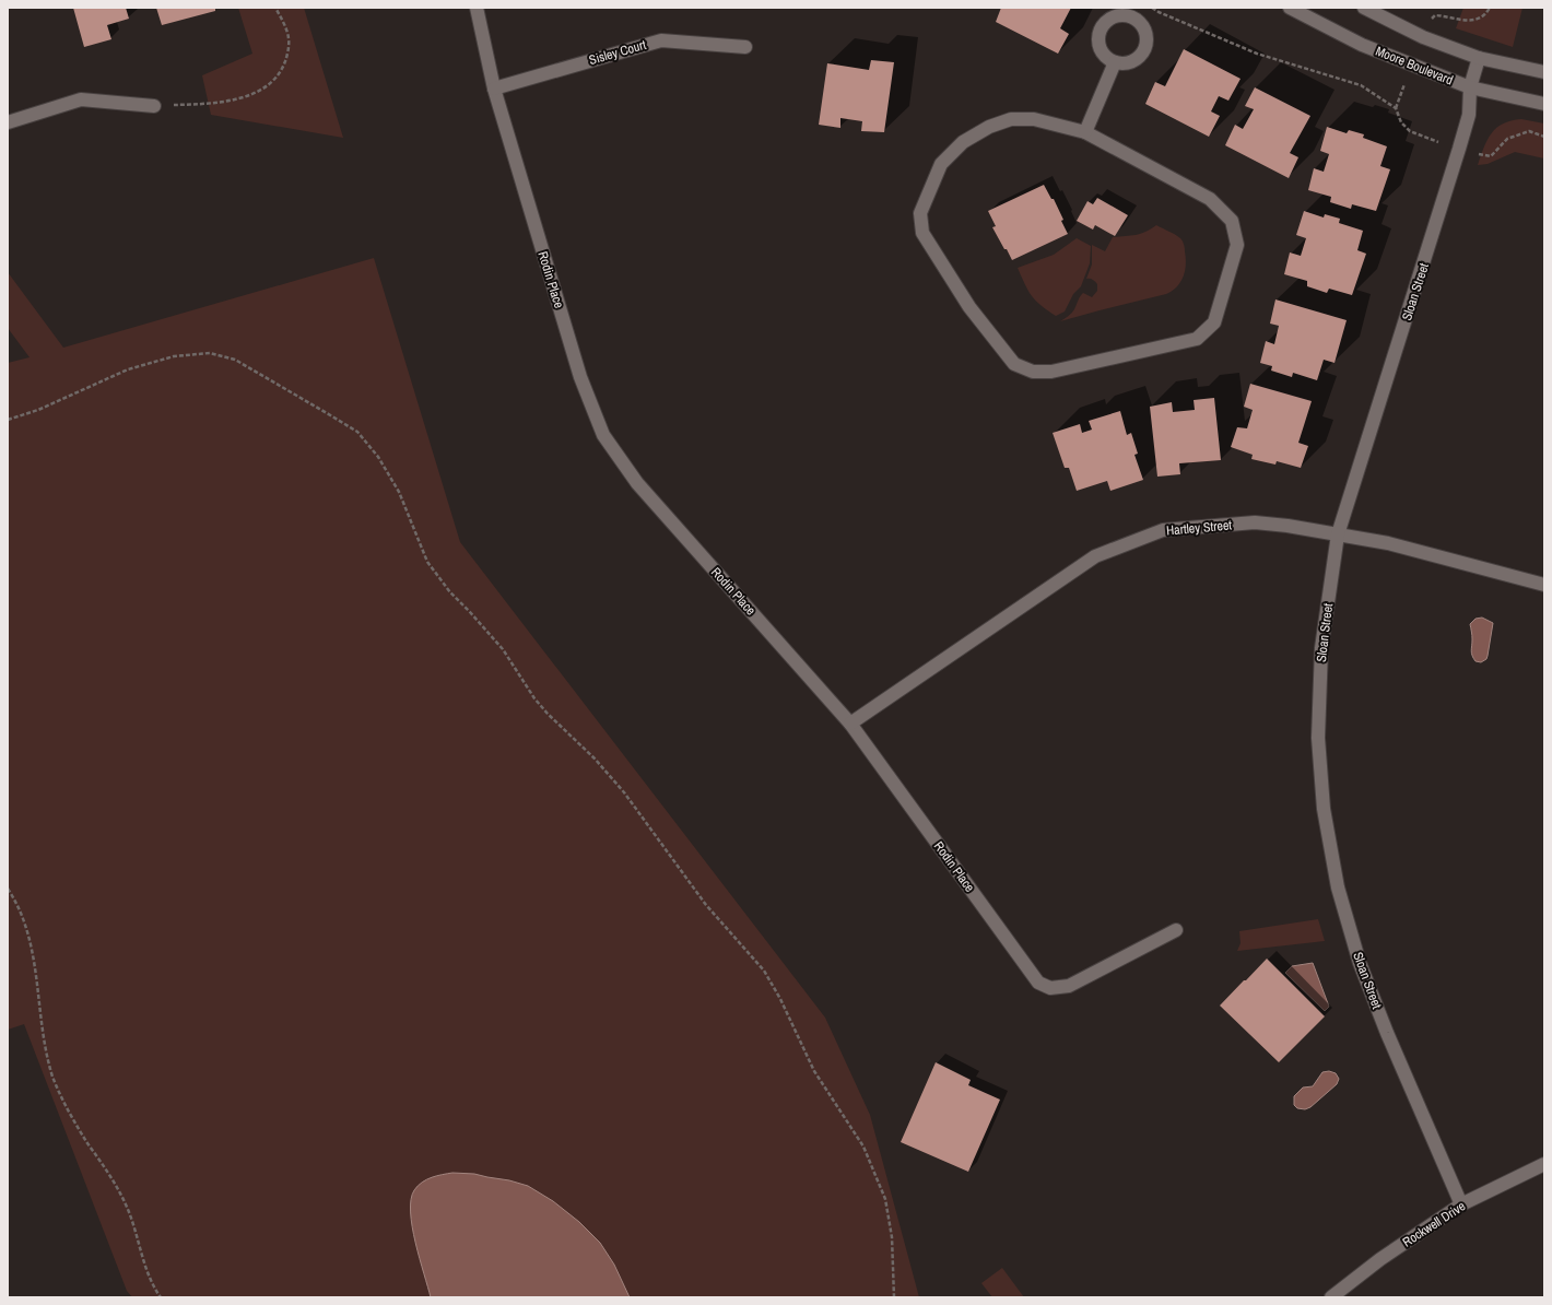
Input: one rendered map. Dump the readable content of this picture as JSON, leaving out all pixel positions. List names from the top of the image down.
{
  "streets": {
    "street": [
      "Sisley Court",
      "Moore Boulevard",
      "Rodin Place",
      "Sloan Street",
      "Hartley Street",
      "Rockwell Drive"
    ]
  },
  "crossings": [
    ["Sisley Court", "Rodin Place"],
    ["Moore Boulevard", "Sloan Street"],
    ["Rodin Place", "Hartley Street"],
    ["Sloan Street", "Hartley Street"],
    ["Sloan Street", "Rockwell Drive"]
  ]
}
